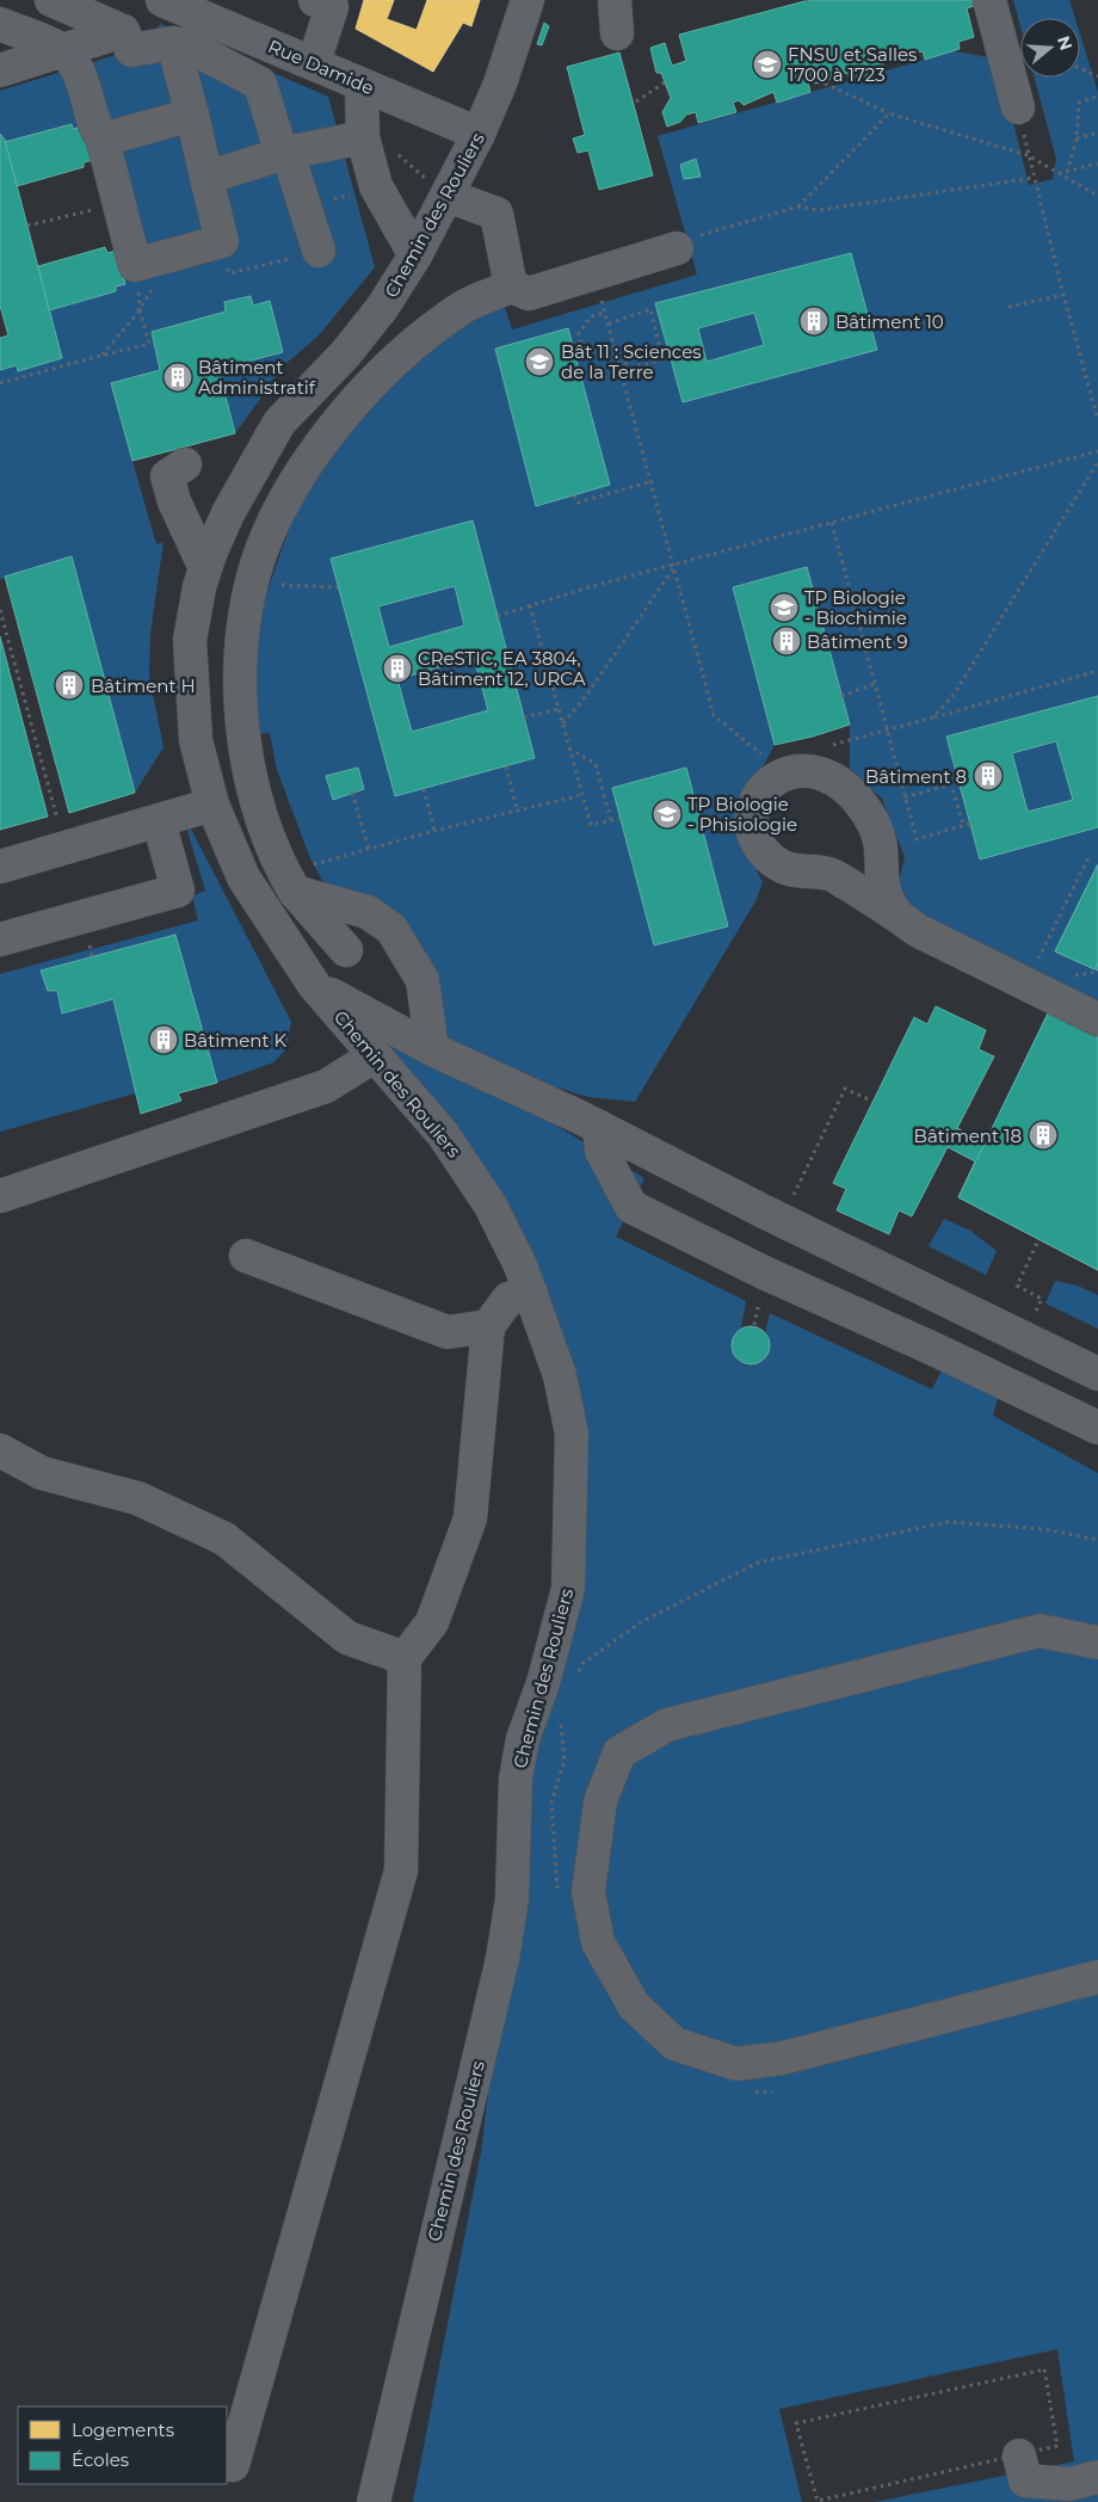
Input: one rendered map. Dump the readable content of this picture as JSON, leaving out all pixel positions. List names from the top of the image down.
{
  "streets": {
    "street": ["Rue Damide", "Chemin des Rouliers"]
  },
  "crossings": [
    ["Rue Damide", "Chemin des Rouliers"]
  ],
  "places": {
    "school or university": [
      "FNSU et Salles 1700 à 1723",
      "Bât 11 : Sciences de la Terre",
      "TP Biologie - Biochimie",
      "TP Biologie - Phisiologie"
    ],
    "building": [
      "Bâtiment 10",
      "Bâtiment Administratif",
      "Bâtiment 9",
      "CReSTIC, EA 3804, Bâtiment 12, URCA",
      "Bâtiment H",
      "Bâtiment 8",
      "Bâtiment K",
      "Bâtiment 18"
    ]
  },
  "legend": ["Logements", "Écoles"],
  "north": "right"
}
